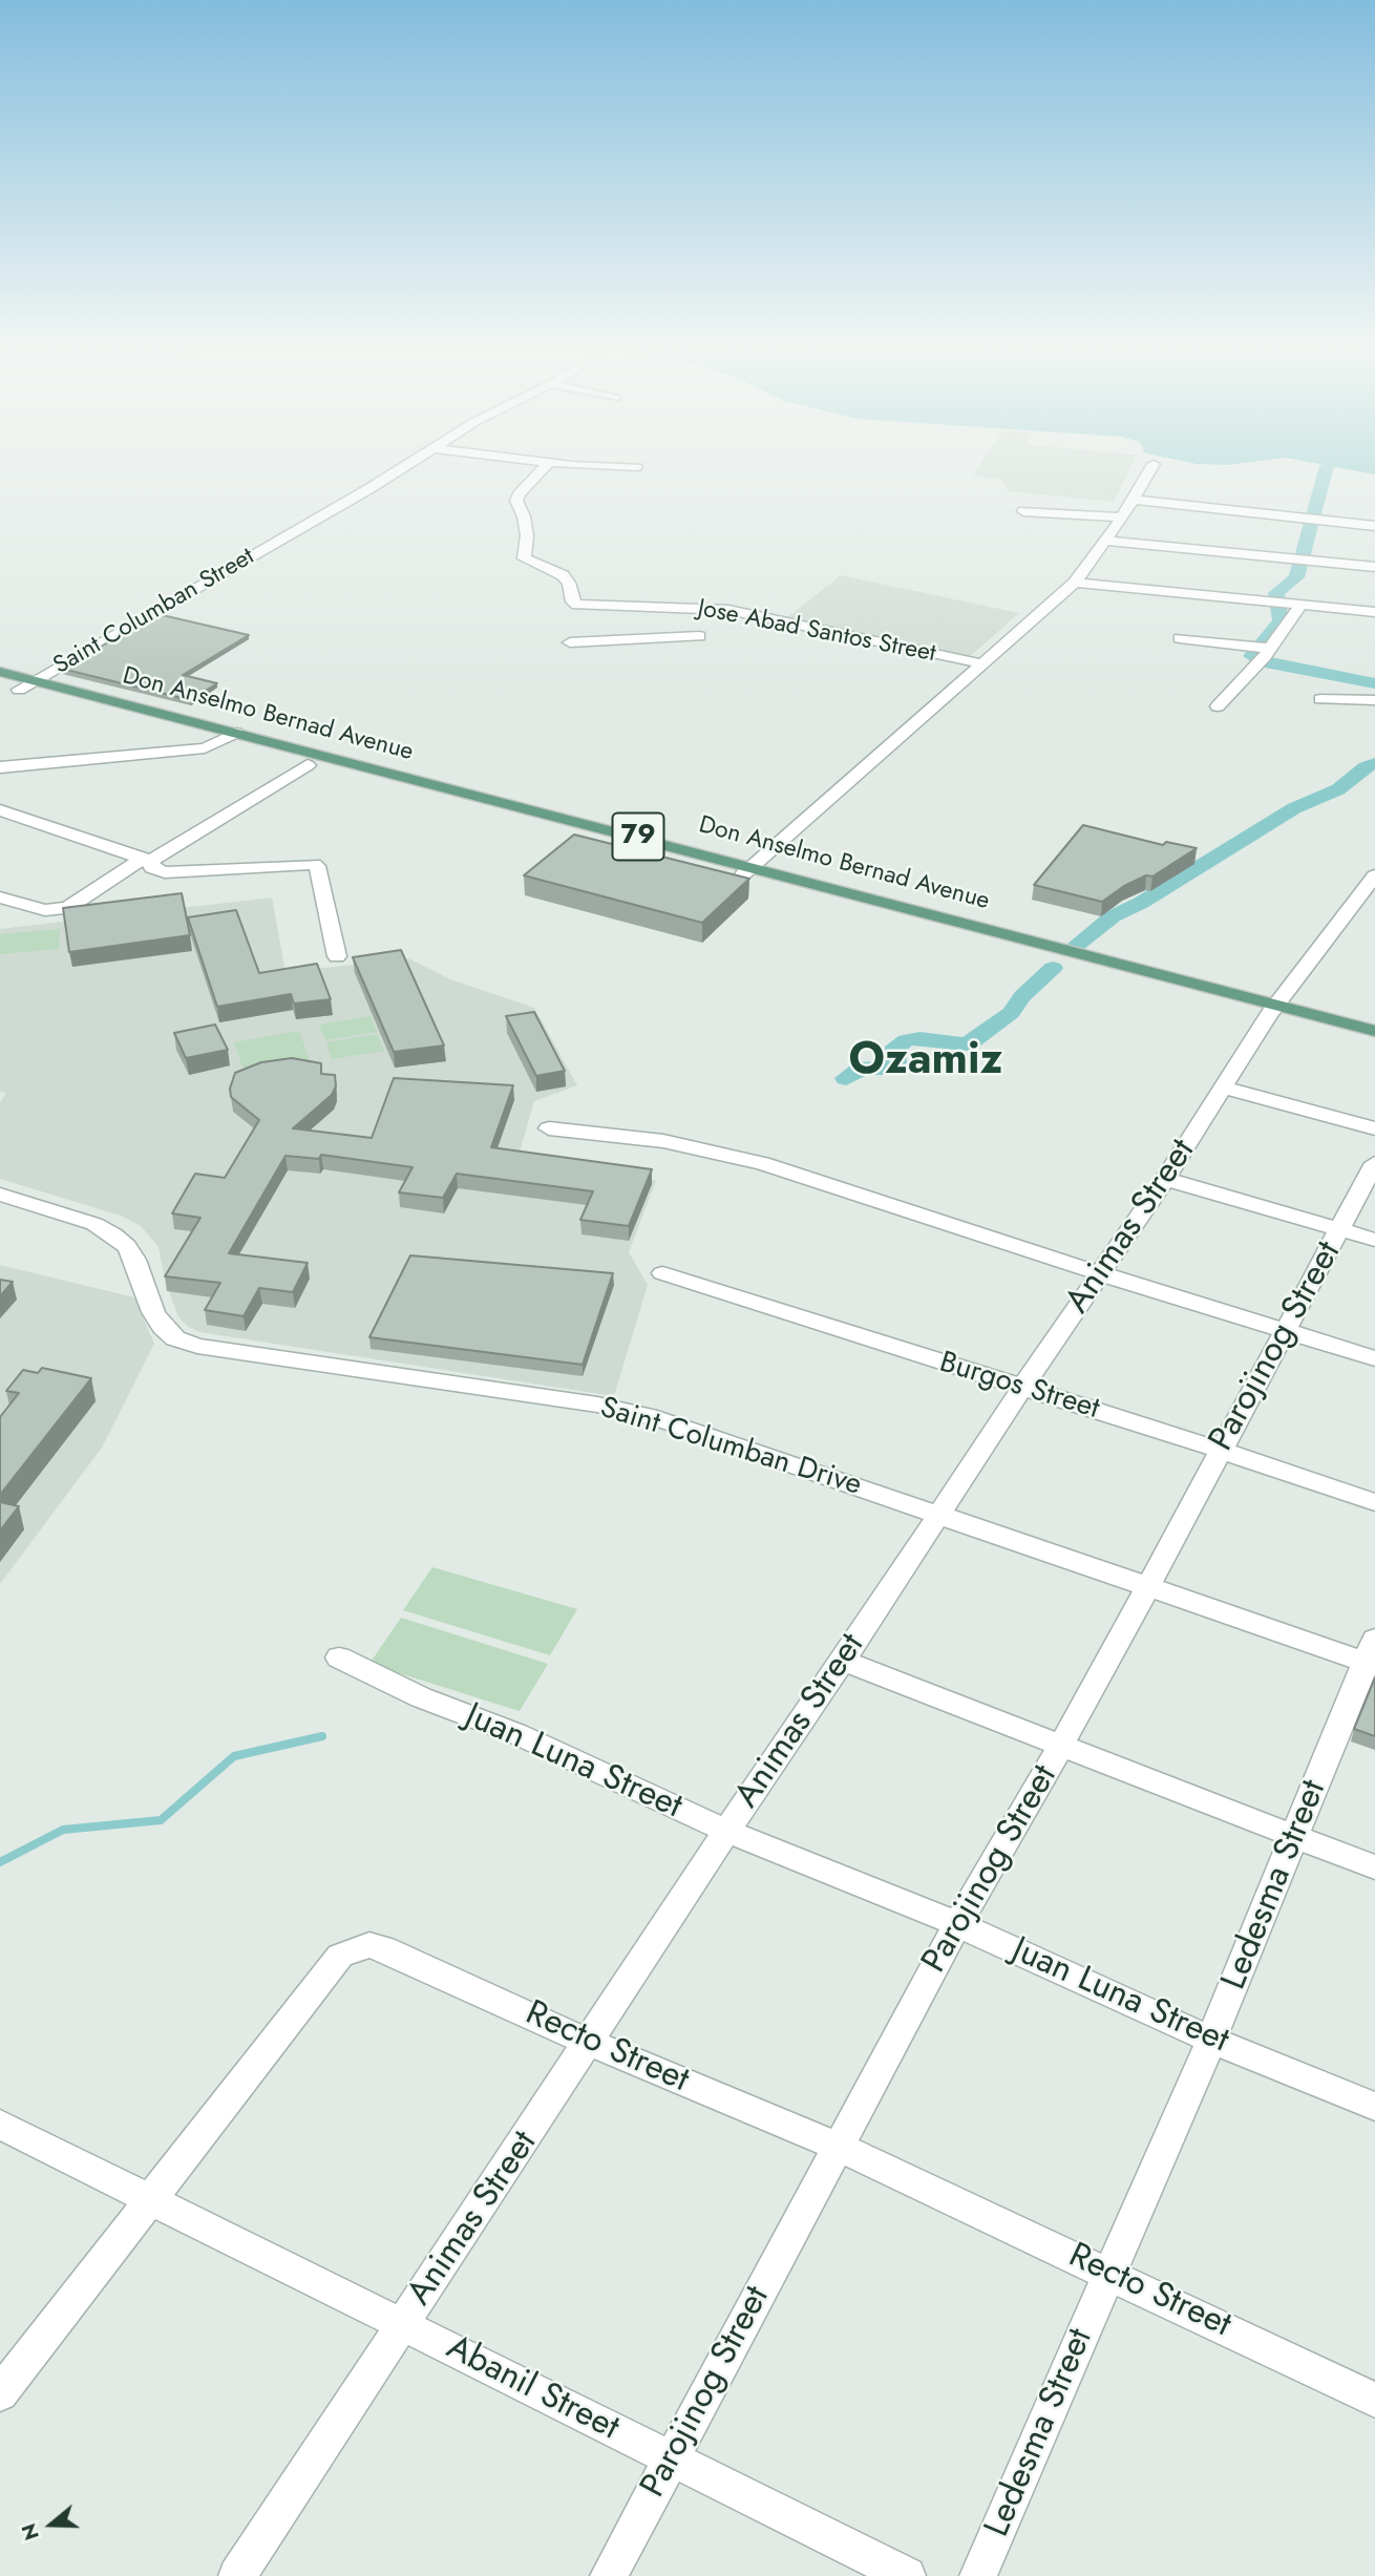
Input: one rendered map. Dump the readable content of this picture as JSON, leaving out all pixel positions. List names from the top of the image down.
{
  "streets": {
    "main road": ["Don Anselmo Bernad Avenue", "79"],
    "street": [
      "Saint Columban Street",
      "Jose Abad Santos Street",
      "Animas Street",
      "Parojinog Street",
      "Burgos Street",
      "Saint Columban Drive",
      "Juan Luna Street",
      "Ledesma Street",
      "Recto Street",
      "Abanil Street"
    ]
  },
  "crossings": [
    ["Saint Columban Street", "Don Anselmo Bernad Avenue"],
    ["Don Anselmo Bernad Avenue", "Animas Street"],
    ["Animas Street", "Burgos Street"],
    ["Animas Street", "Saint Columban Drive"],
    ["Animas Street", "Juan Luna Street"],
    ["Animas Street", "Recto Street"],
    ["Animas Street", "Abanil Street"],
    ["Parojinog Street", "Burgos Street"],
    ["Parojinog Street", "Saint Columban Drive"],
    ["Parojinog Street", "Juan Luna Street"],
    ["Parojinog Street", "Recto Street"],
    ["Parojinog Street", "Abanil Street"],
    ["Saint Columban Drive", "Ledesma Street"],
    ["Juan Luna Street", "Ledesma Street"],
    ["Ledesma Street", "Recto Street"],
    ["Recto Street", "Abanil Street"]
  ],
  "districts": ["Ozamiz"],
  "north": "left"
}
